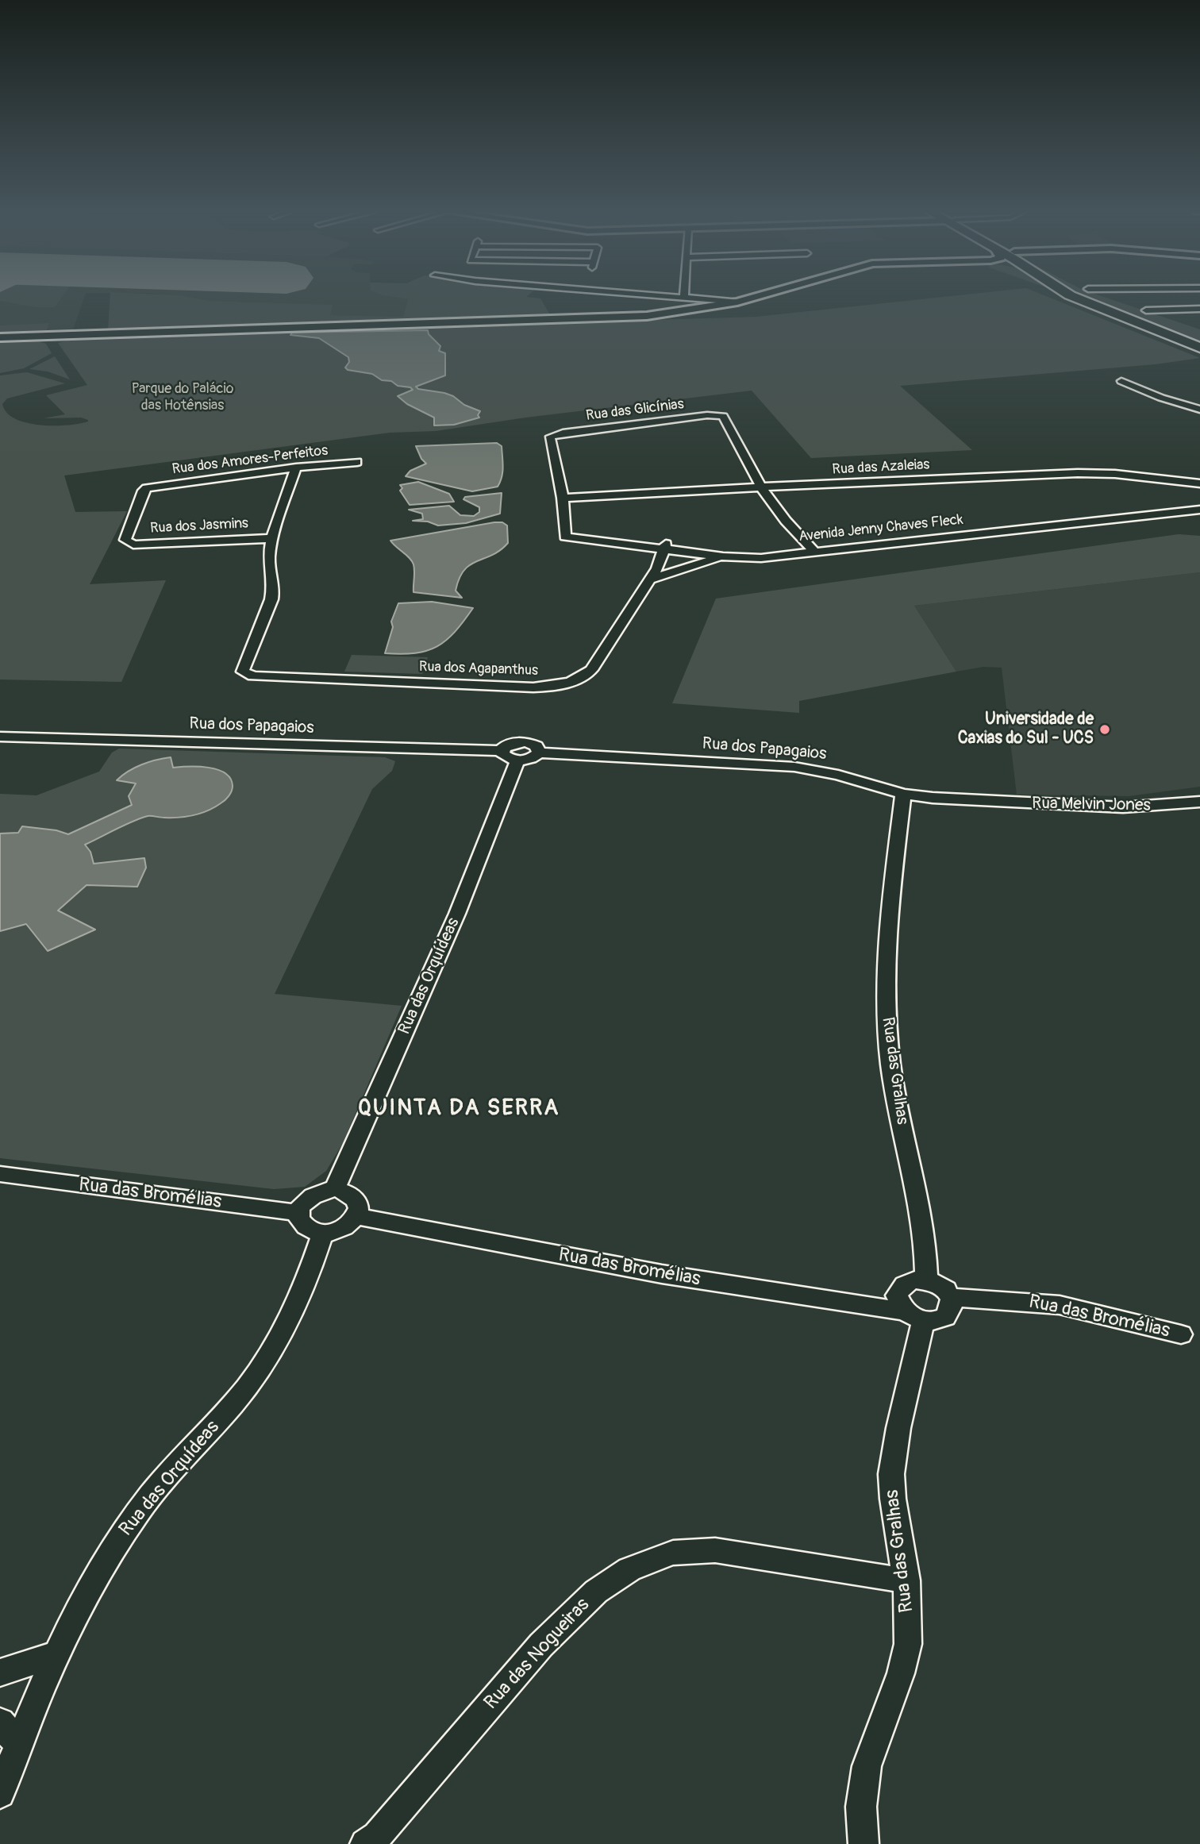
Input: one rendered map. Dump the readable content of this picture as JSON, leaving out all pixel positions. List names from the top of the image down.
{
  "streets": {
    "street": [
      "Rua das Glicínias",
      "Rua dos Amores-Perfeitos",
      "Rua das Azaleias",
      "Rua dos Jasmins",
      "Avenida Jenny Chaves Fleck",
      "Rua dos Agapanthus",
      "Rua dos Papagaios",
      "Rua Melvin Jones",
      "Rua das Orquídeas",
      "Rua das Gralhas",
      "Rua das Bromélias",
      "Rua das Nogueiras"
    ]
  },
  "crossings": [
    ["Rua das Glicínias", "Rua das Azaleias"],
    ["Rua das Glicínias", "Avenida Jenny Chaves Fleck"],
    ["Rua dos Amores-Perfeitos", "Rua dos Jasmins"],
    ["Rua das Azaleias", "Avenida Jenny Chaves Fleck"],
    ["Rua dos Jasmins", "Rua dos Agapanthus"],
    ["Avenida Jenny Chaves Fleck", "Rua dos Agapanthus"],
    ["Rua dos Papagaios", "Rua Melvin Jones"],
    ["Rua dos Papagaios", "Rua das Gralhas"],
    ["Rua das Orquídeas", "Rua das Bromélias"],
    ["Rua das Gralhas", "Rua das Bromélias"],
    ["Rua das Gralhas", "Rua das Nogueiras"]
  ],
  "districts": ["QUINTA DA SERRA"],
  "parks": ["Parque do Palácio das Hotênsias"],
  "places": ["Universidade de Caxias do Sul - UCS"]
}
